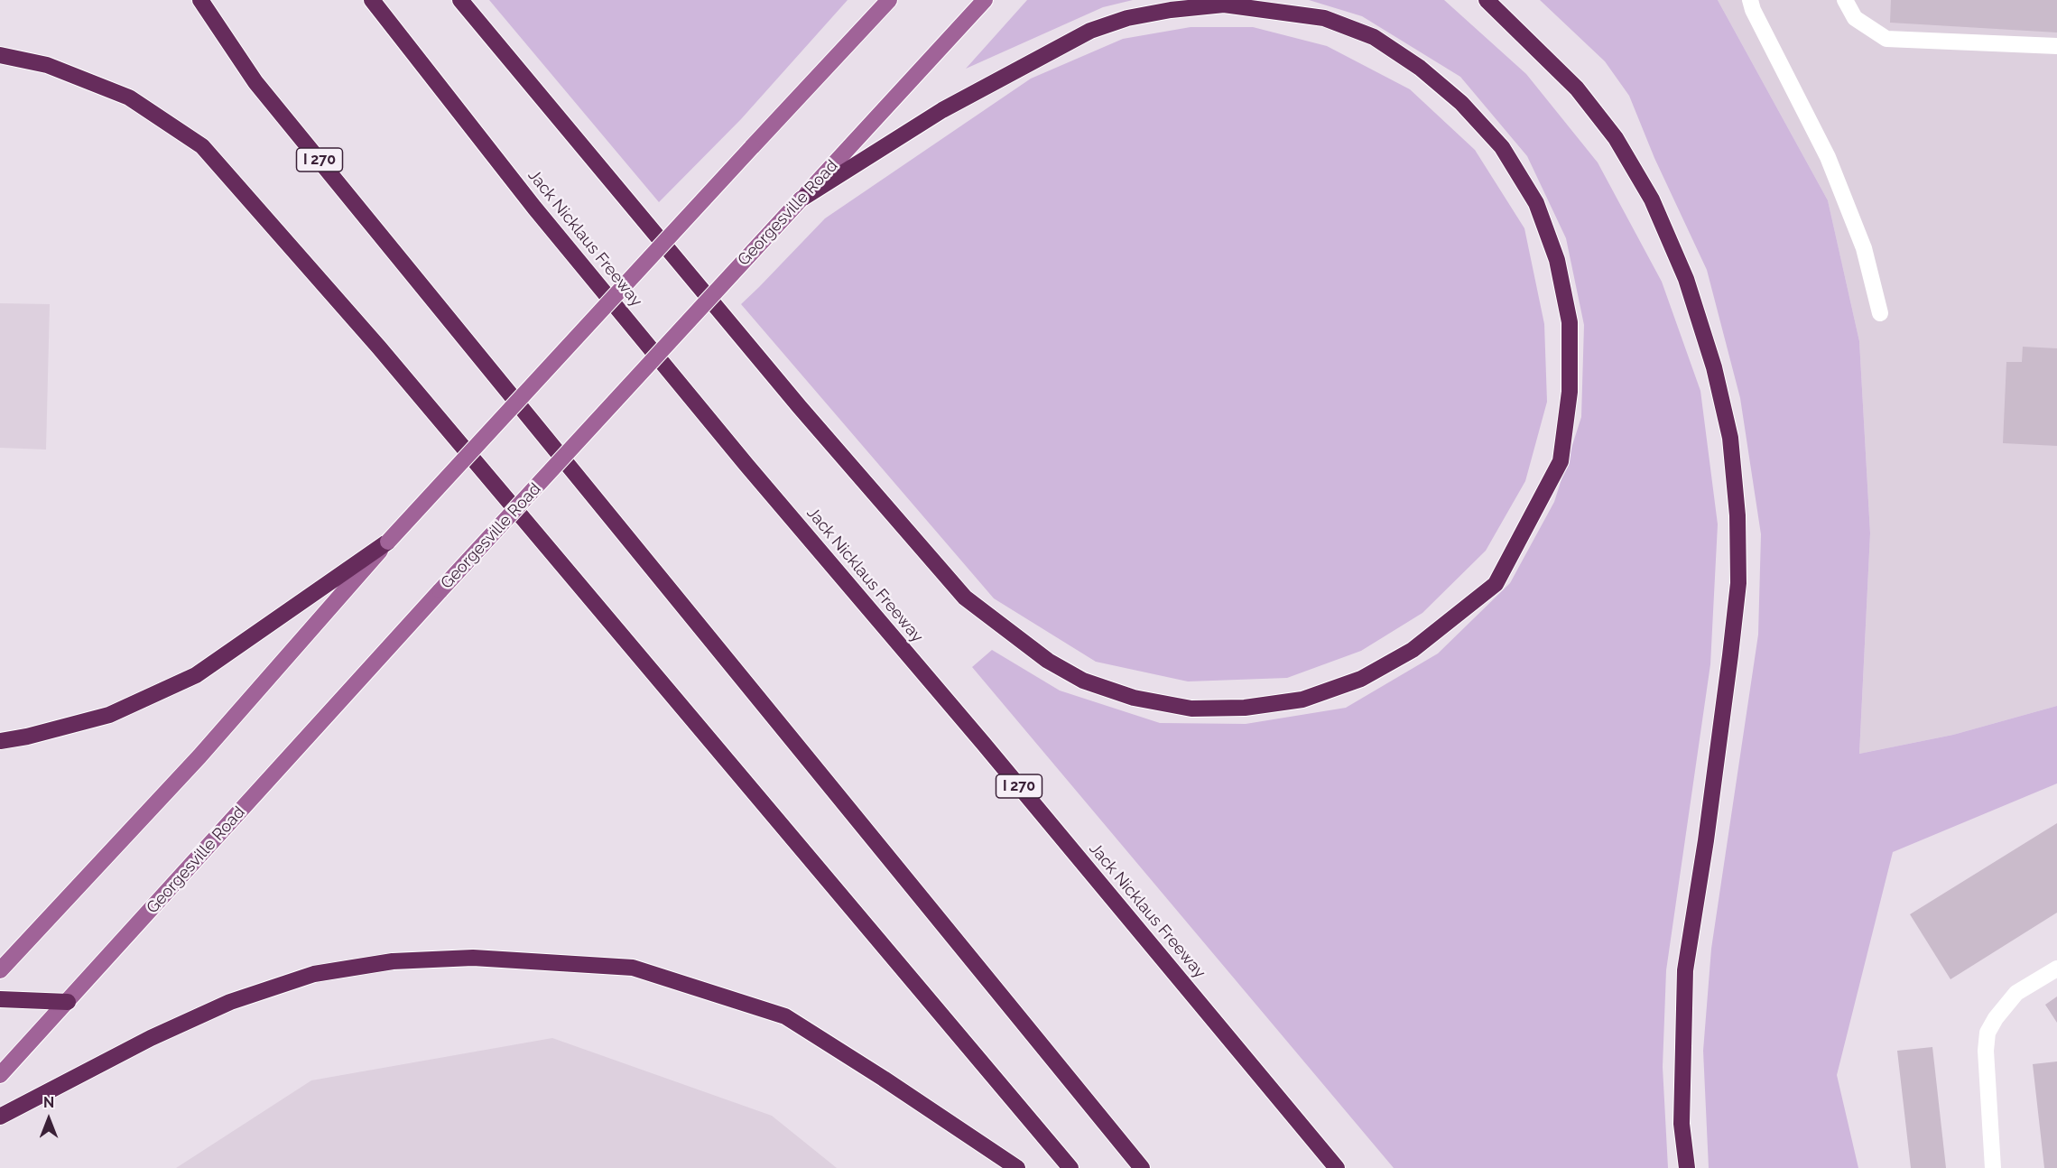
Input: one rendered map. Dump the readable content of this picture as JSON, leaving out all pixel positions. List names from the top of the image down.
{
  "streets": {
    "highway": ["I 270", "Jack Nicklaus Freeway"],
    "main road": ["Georgesville Road"]
  },
  "north": "top"
}
